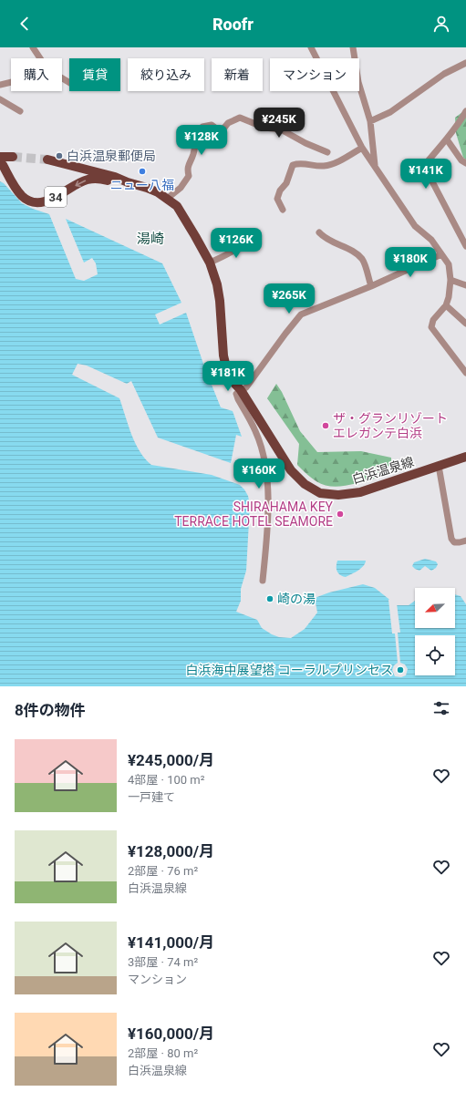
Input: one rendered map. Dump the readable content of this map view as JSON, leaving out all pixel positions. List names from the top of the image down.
{
  "streets": {
    "main road": ["34", "白浜温泉線"]
  },
  "districts": ["湯崎"],
  "places": [
    "白浜温泉郵便局",
    "ニュー八福",
    "ザ・グランリゾート エレガンテ白浜",
    "SHIRAHAMA KEY TERRACE HOTEL SEAMORE",
    "崎の湯",
    "白浜海中展望塔 コーラルプリンセス"
  ],
  "north": "bottom left",
  "page": {
    "header": "Roofr",
    "chip": [
      "購入",
      "賃貸",
      "絞り込み",
      "新着",
      "マンション"
    ],
    "price": [
      "¥245K",
      "¥128K",
      "¥141K",
      "¥126K",
      "¥180K",
      "¥265K",
      "¥181K",
      "¥160K"
    ],
    "heading": "8件の物件",
    "list": [
      {
        "name": "¥245,000/月",
        "note": "4部屋 · 100 m² · 一戸建て"
      },
      {
        "name": "¥128,000/月",
        "note": "2部屋 · 76 m² · 白浜温泉線"
      },
      {
        "name": "¥141,000/月",
        "note": "3部屋 · 74 m² · マンション"
      },
      {
        "name": "¥160,000/月",
        "note": "2部屋 · 80 m² · 白浜温泉線"
      }
    ]
  }
}
